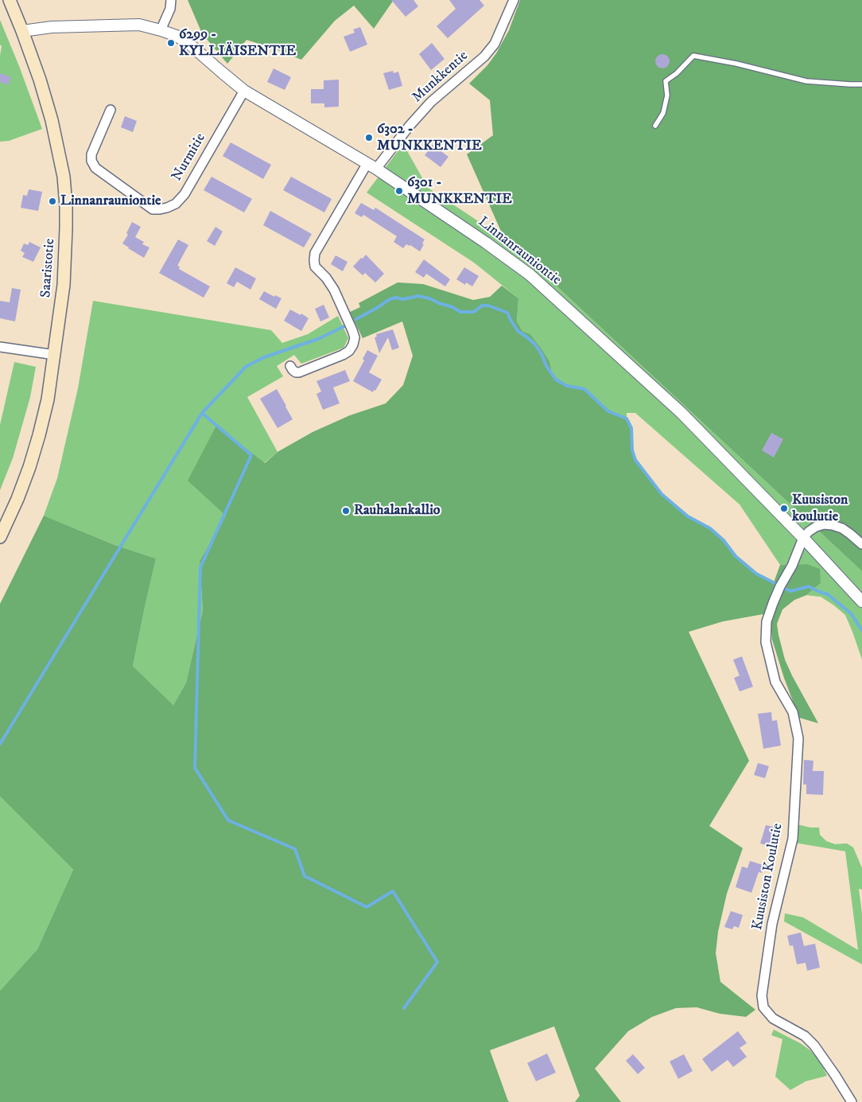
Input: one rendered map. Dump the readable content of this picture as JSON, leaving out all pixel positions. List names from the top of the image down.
{
  "streets": {
    "main road": ["Saaristotie"],
    "street": [
      "Munkkentie",
      "Nurmitie",
      "Linnanrauniontie",
      "Kuusiston Koulutie"
    ]
  },
  "crossings": [
    ["Munkkentie", "Linnanrauniontie"],
    ["Nurmitie", "Linnanrauniontie"],
    ["Linnanrauniontie", "Saaristotie"],
    ["Linnanrauniontie", "Kuusiston Koulutie"]
  ],
  "places": [
    "6299 - KYLLIÄISENTIE",
    "6302 - MUNKKENTIE",
    "6301 - MUNKKENTIE",
    "Linnanrauniontie",
    "Kuusiston koulutie",
    "Rauhalankallio"
  ]
}
